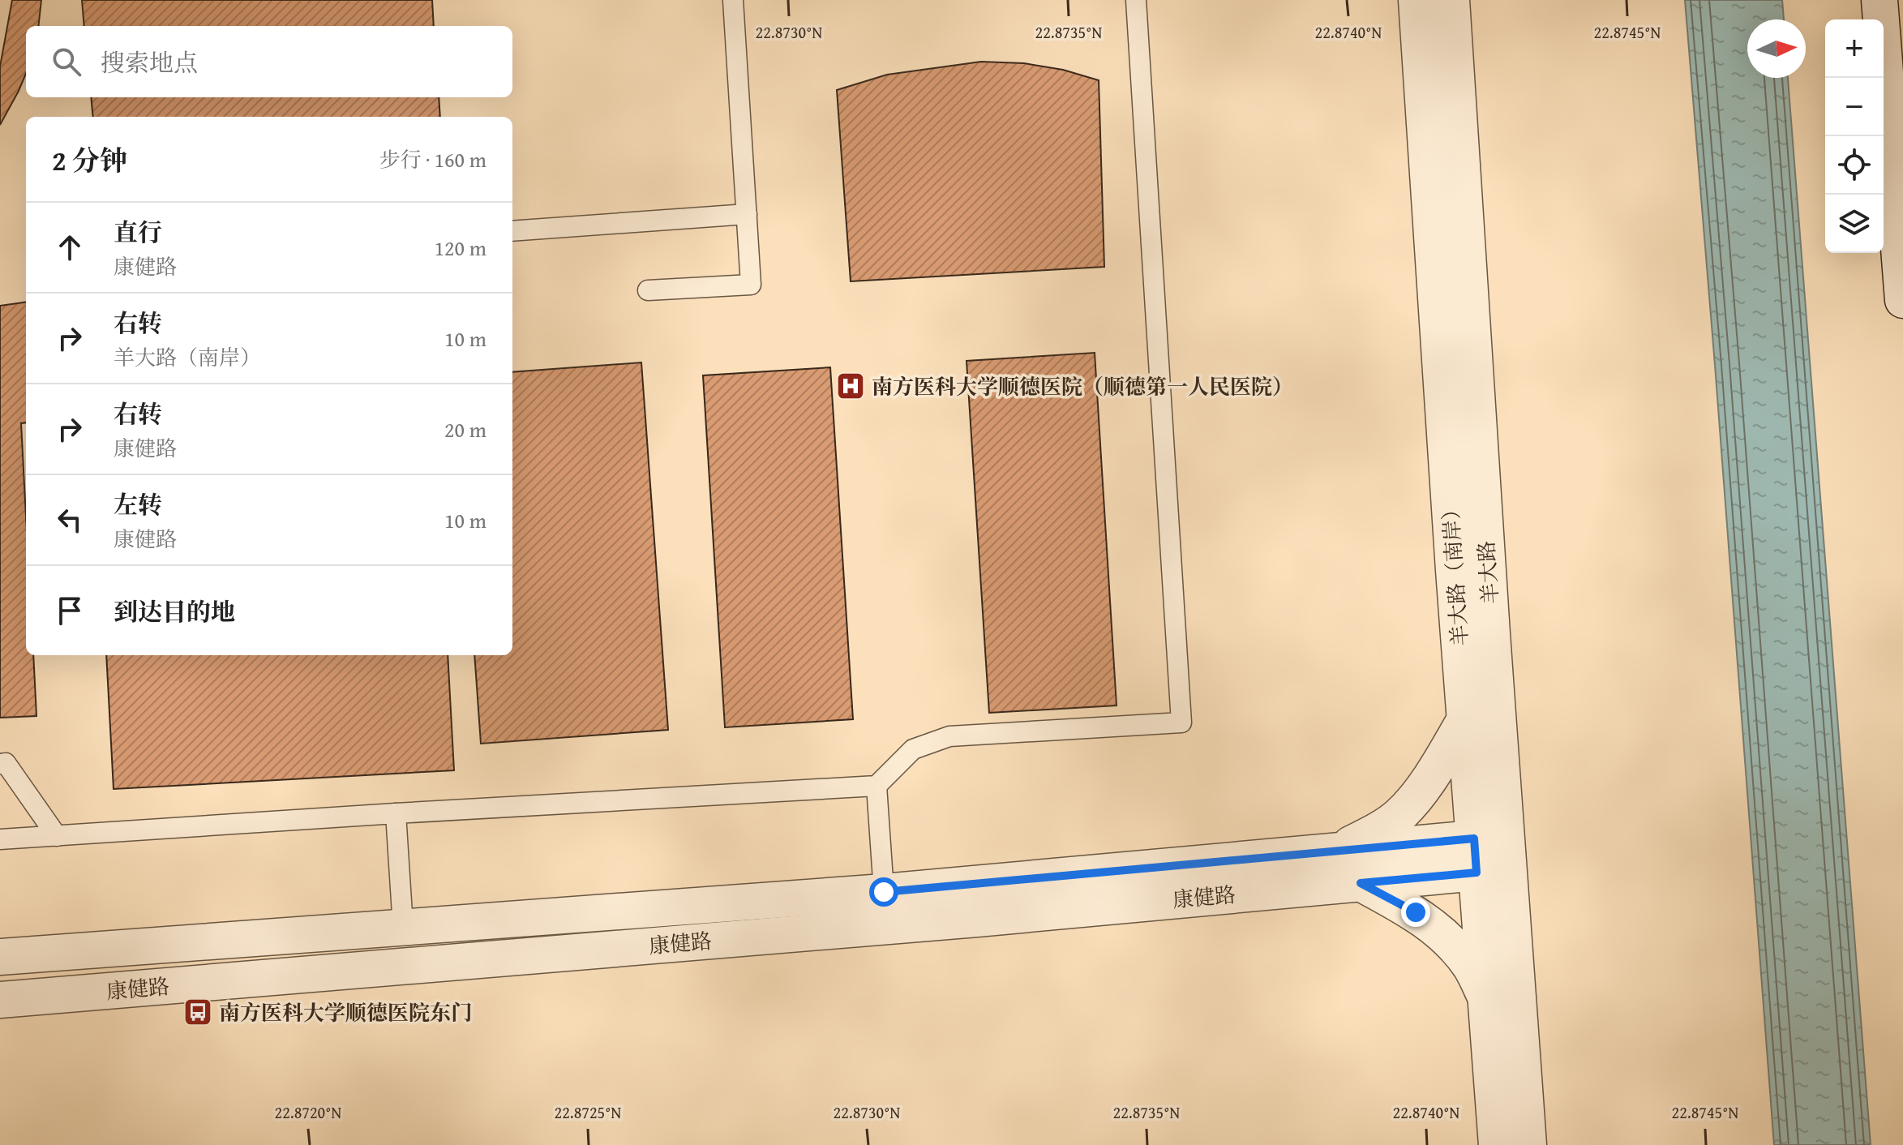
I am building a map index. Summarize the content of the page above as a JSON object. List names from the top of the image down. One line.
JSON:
{"streets":{"street":["羊大路（南岸）","羊大路","康健路"]},"crossings":[["羊大路（南岸）","康健路"],["羊大路","康健路"]],"places":{"hospital":["南方医科大学顺德医院（顺德第一人民医院）"],"bus stop":["南方医科大学顺德医院东门"]},"north":"right","page":{"map_buttons":["+","−"],"search":"搜索地点","heading":["2 分钟","步行 · 160 m"],"list":[["直行","康健路","120 m"],["右转","羊大路（南岸）","10 m"],["右转","康健路","20 m"],["左转","康健路","10 m"],"到达目的地"]},"coordinates":["22.8730°N","22.8735°N","22.8740°N","22.8745°N","22.8720°N","22.8725°N"]}
